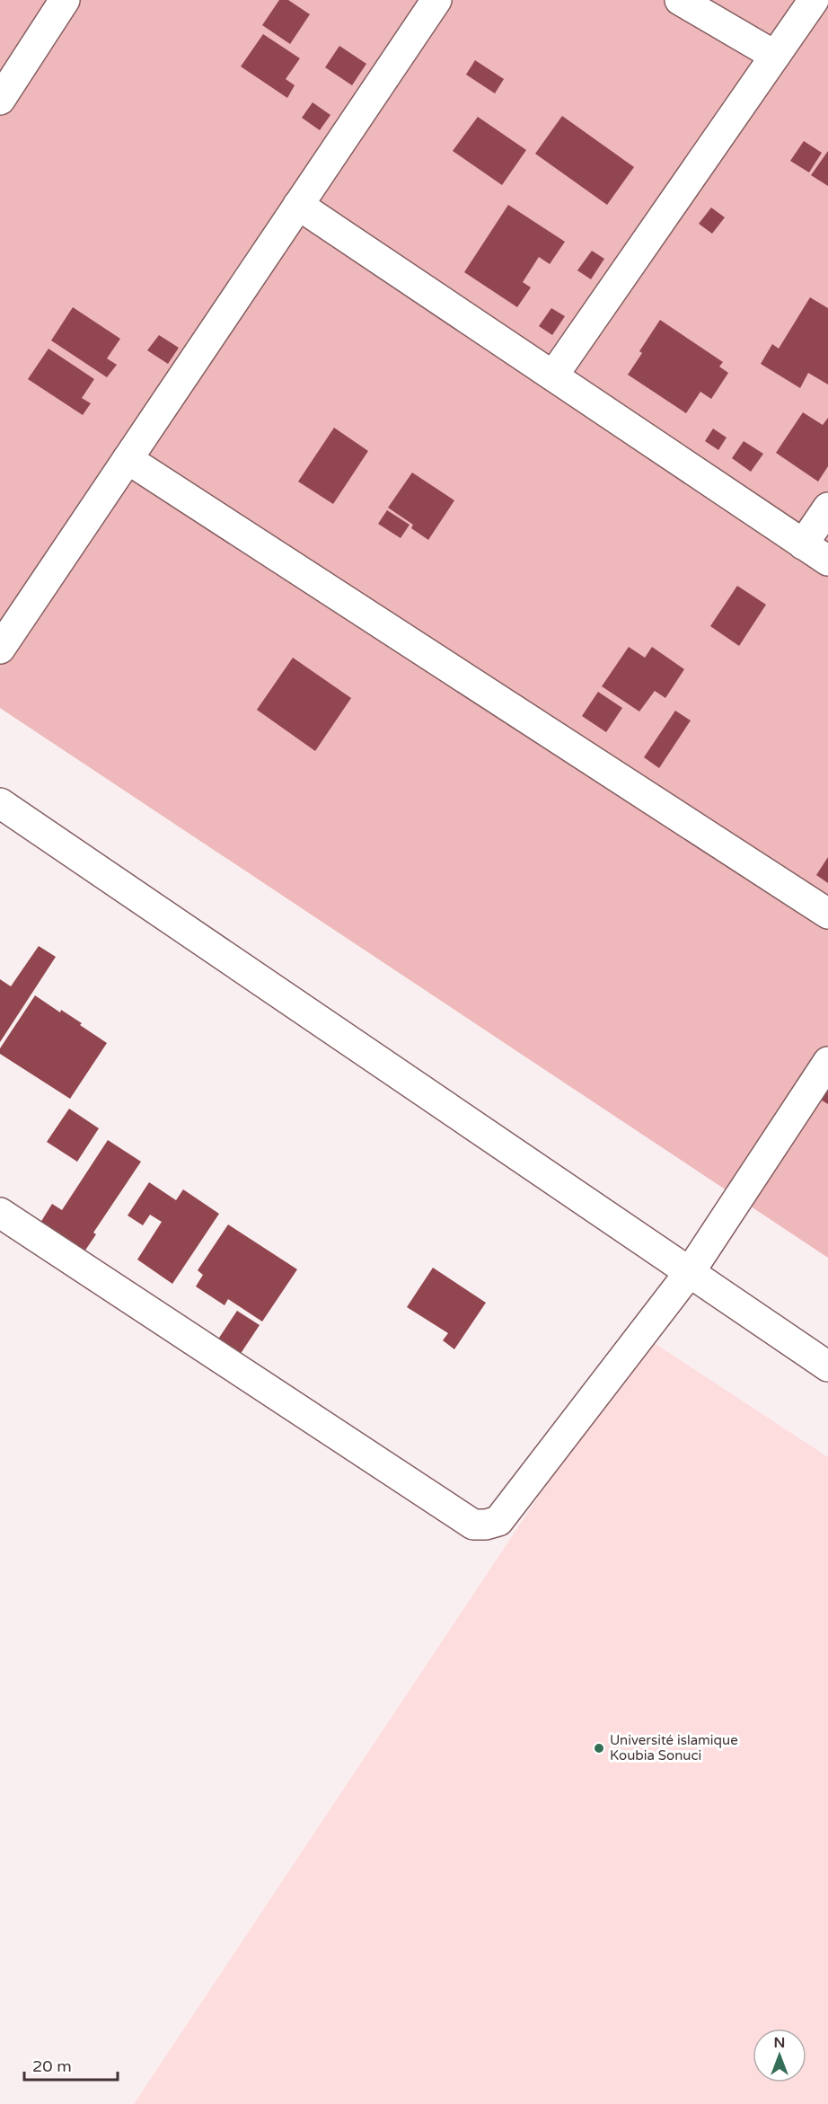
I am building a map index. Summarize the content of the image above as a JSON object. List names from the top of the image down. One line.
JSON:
{"places":["Université islamique Koubia Sonuci"],"scale_bar":"20 m","north":"top"}
